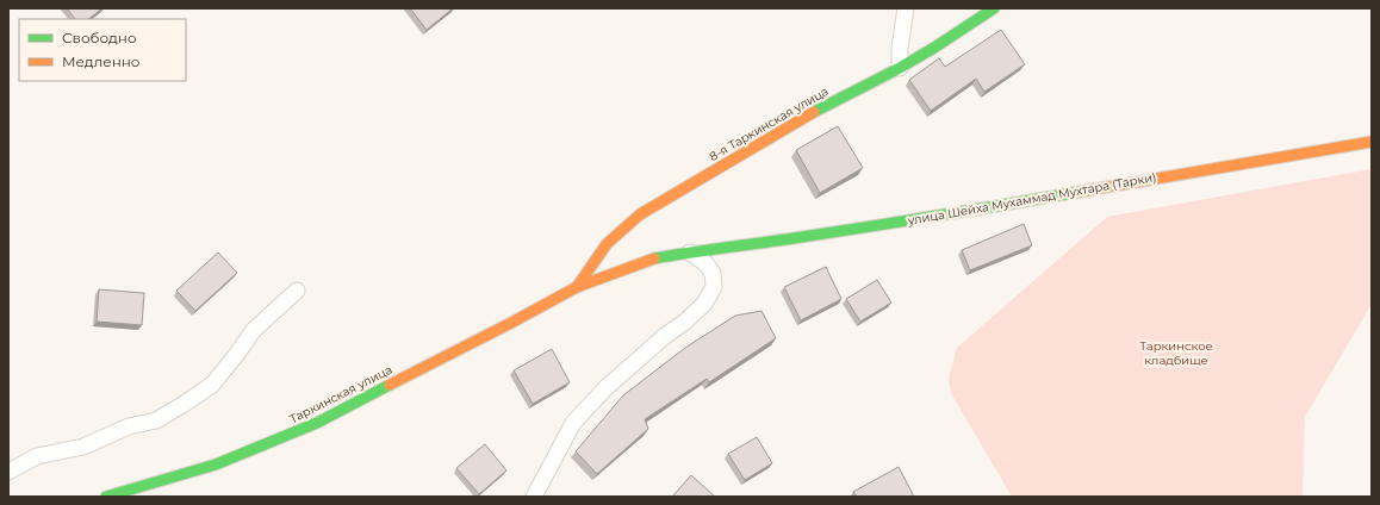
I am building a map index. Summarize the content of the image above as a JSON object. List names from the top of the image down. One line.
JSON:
{"streets":{"street":["8-я Таркинская улица","улица Шейха Мухаммад Мухтара (Тарки)","Таркинская улица"]},"crossings":[["8-я Таркинская улица","улица Шейха Мухаммад Мухтара (Тарки)"],["8-я Таркинская улица","Таркинская улица"],["улица Шейха Мухаммад Мухтара (Тарки)","Таркинская улица"]],"parks":["Таркинское кладбище"],"legend":["Свободно","Медленно"]}
